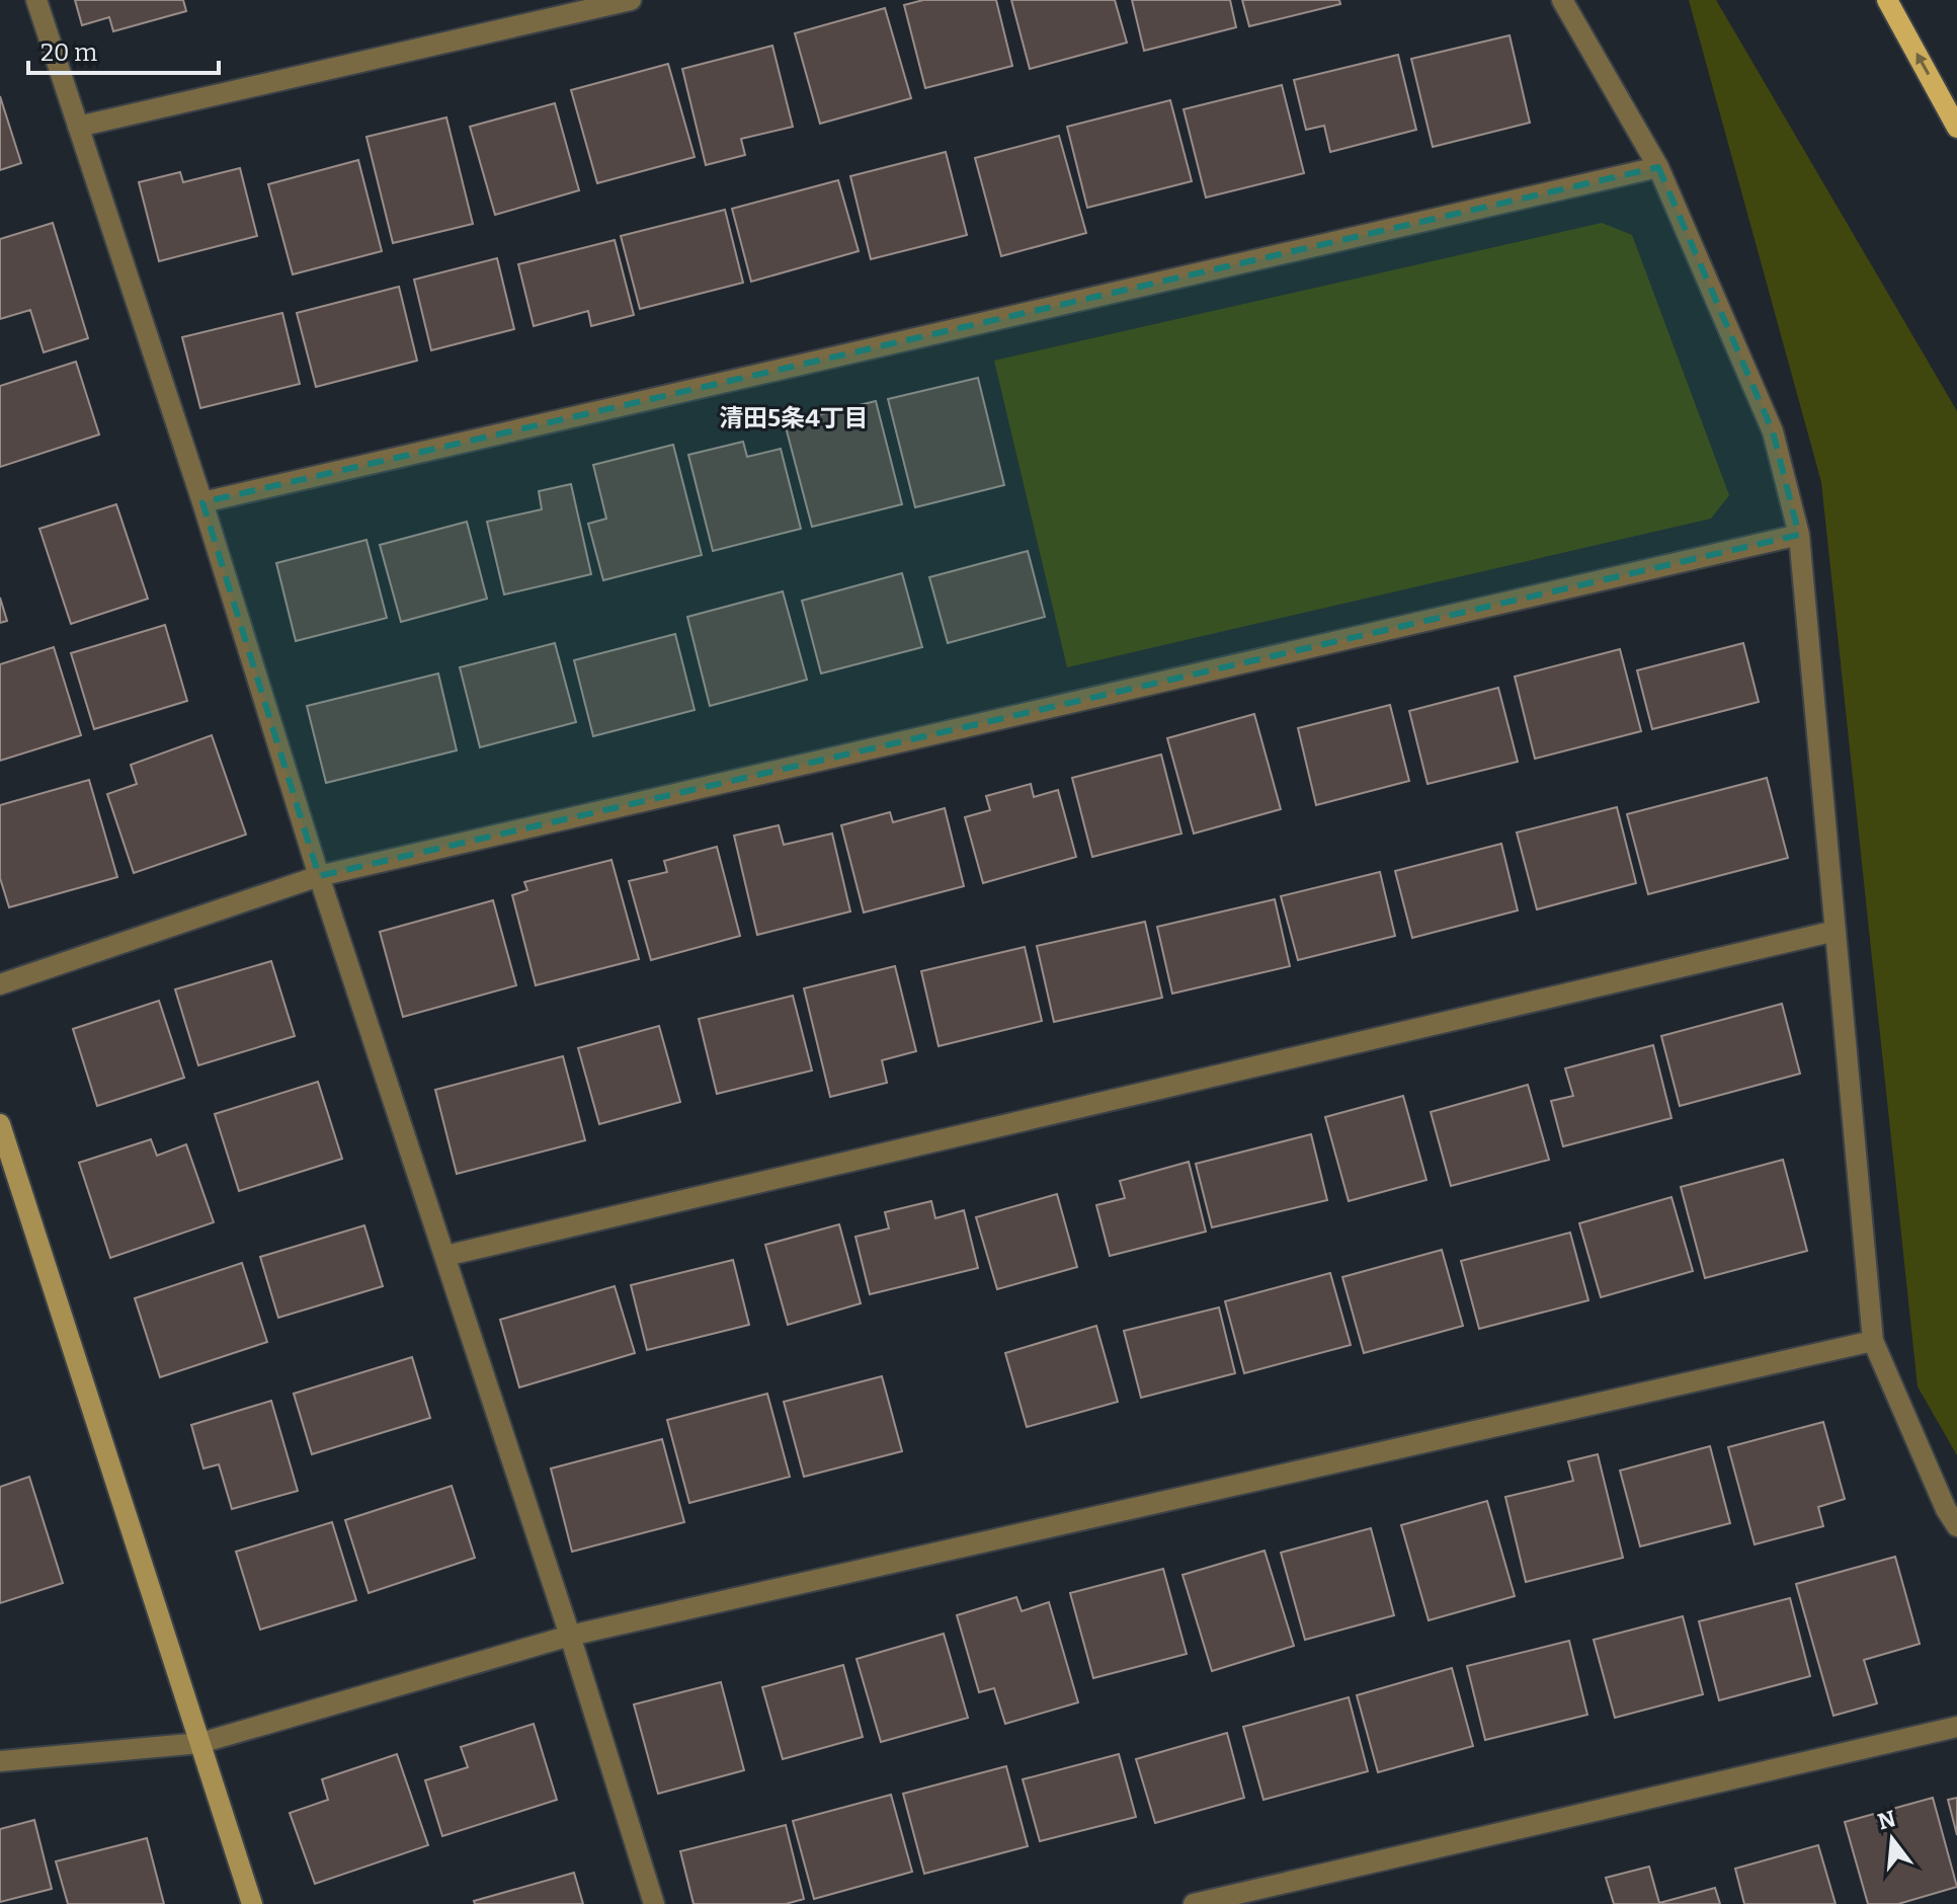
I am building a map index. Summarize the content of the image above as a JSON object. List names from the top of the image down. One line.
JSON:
{"districts":["清田5条4丁目"],"scale_bar":"20 m","north":"top"}
